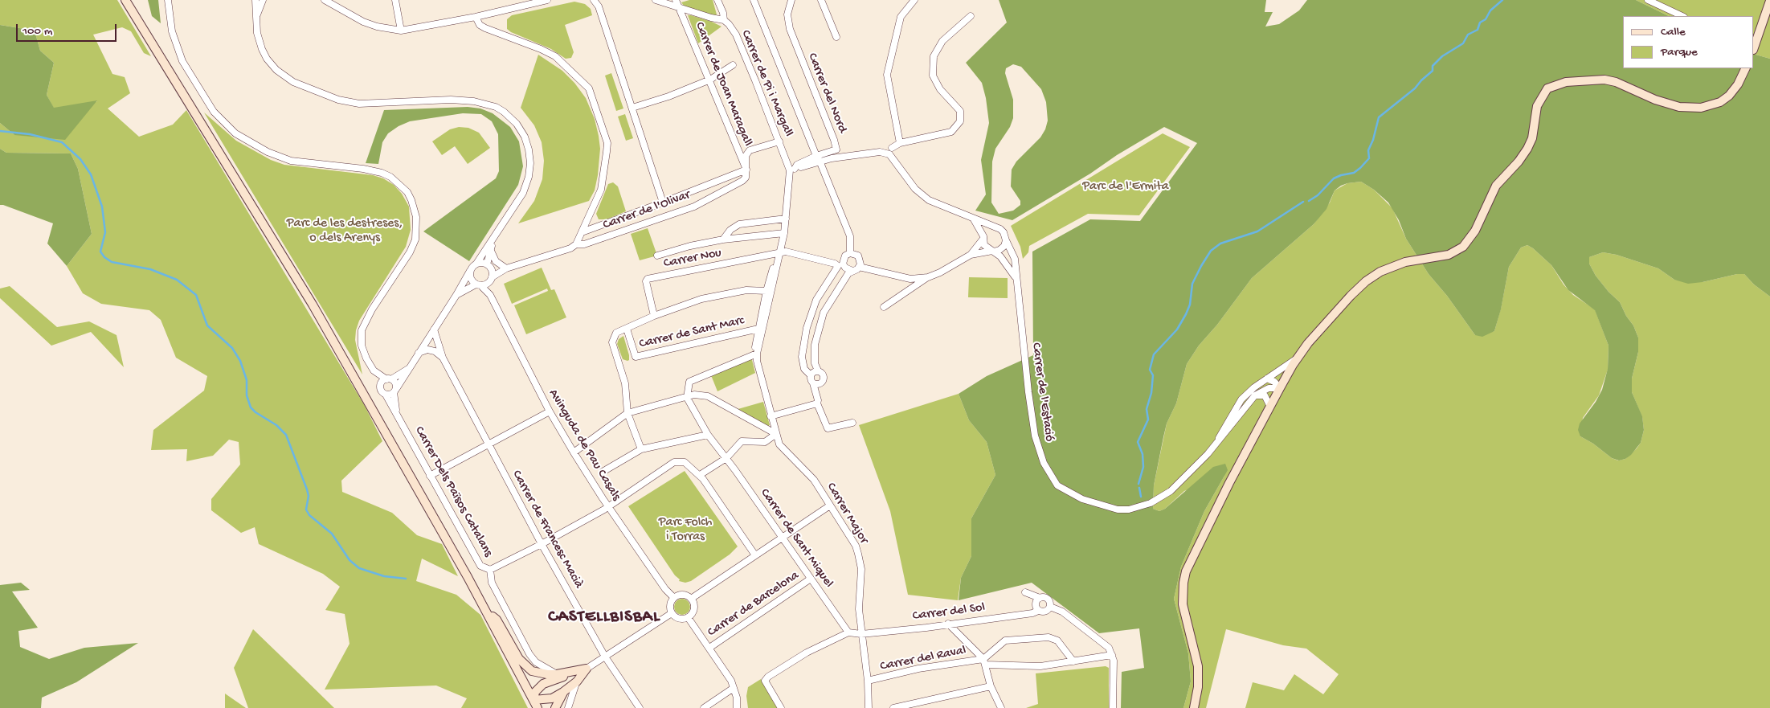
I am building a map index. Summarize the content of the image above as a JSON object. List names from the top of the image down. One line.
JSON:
{"streets":{"street":["Carrer de Pi i Margall","Carrer de Joan Maragall","Carrer del Nord","Carrer de l'Olivar","Carrer Nou","Carrer de Sant Marc","Carrer de l'Estació","Avinguda de Pau Casals","Carrer Dels Països Catalans","Carrer Major","Carrer de Francesc Macià","Carrer de Sant Miquel","Carrer de Barcelona","Carrer del Sol","Carrer del Raval"]},"crossings":[["Carrer de Pi i Margall","Carrer de Joan Maragall"],["Carrer de Pi i Margall","Carrer de l'Olivar"],["Carrer de Joan Maragall","Carrer de l'Olivar"],["Carrer de l'Olivar","Avinguda de Pau Casals"],["Carrer Major","Carrer del Sol"],["Carrer Major","Carrer del Raval"],["Carrer de Sant Miquel","Carrer de Barcelona"],["Carrer de Sant Miquel","Carrer del Sol"]],"districts":["CASTELLBISBAL"],"parks":["Parc de l'Ermita","Parc de les destreses, o dels Arenys","Parc Folch i Torras"],"legend":["Calle","Parque"],"scale_bar":"100 m"}
